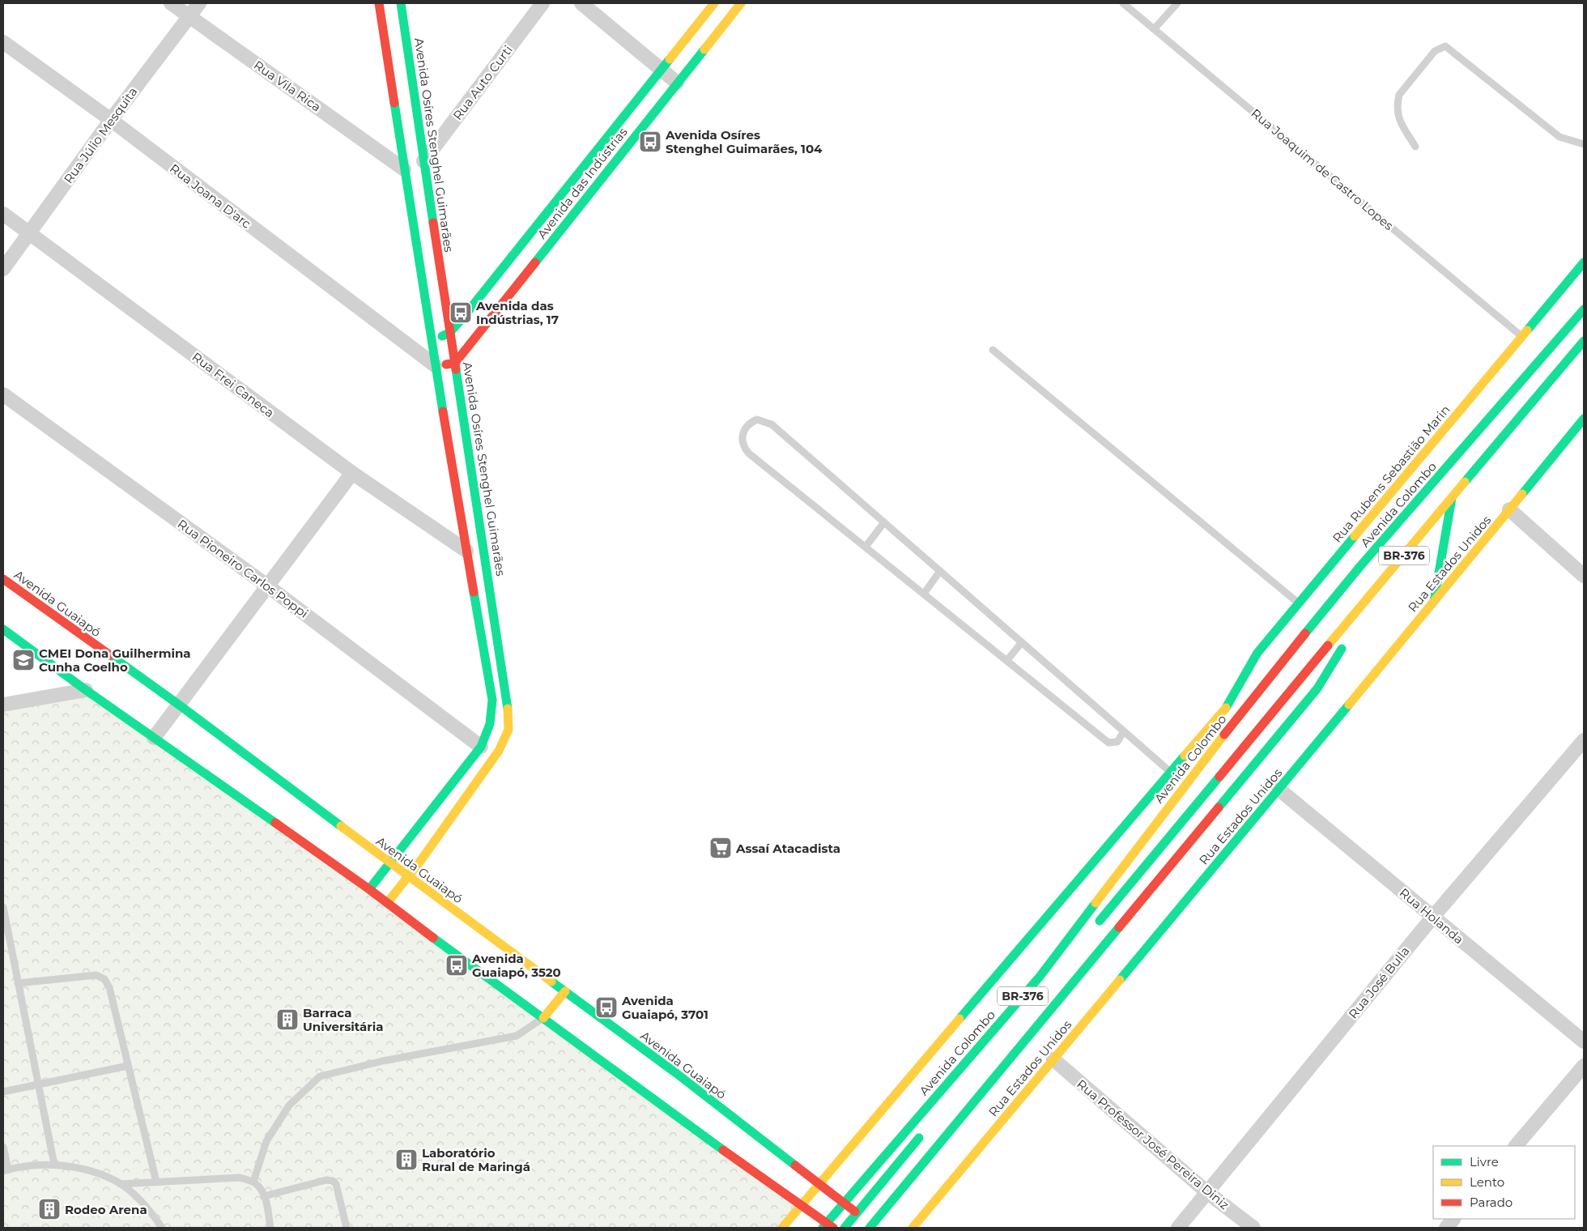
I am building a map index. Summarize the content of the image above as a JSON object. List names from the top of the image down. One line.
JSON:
{"streets":{"main road":["Avenida Osíres Stenghel Guimarães","Avenida das Indústrias","Rua Rubens Sebastião Marin","Avenida Colombo","BR-376","Rua Estados Unidos","Avenida Guaiapó"],"street":["Rua Auto Curti","Rua Vila Rica","Rua Júlio Mesquita","Rua Joana D'arc","Rua Frei Caneca","Rua Pioneiro Carlos Poppi","Rua Holanda","Rua José Bulla","Rua Professor José Pereira Diniz"],"lane":["Rua Joaquim de Castro Lopes"]},"crossings":[["Rua Auto Curti","Avenida Osíres Stenghel Guimarães"],["Rua Vila Rica","Rua Júlio Mesquita"],["Rua Júlio Mesquita","Rua Joana D'arc"],["Rua Júlio Mesquita","Rua Frei Caneca"],["Avenida Osíres Stenghel Guimarães","Avenida das Indústrias"],["Avenida Osíres Stenghel Guimarães","Avenida Guaiapó"],["Rua Joaquim de Castro Lopes","Rua Rubens Sebastião Marin"],["Rua Estados Unidos","Rua Holanda"],["Rua Estados Unidos","Rua Professor José Pereira Diniz"],["Rua Holanda","Rua José Bulla"],["Rua José Bulla","Rua Professor José Pereira Diniz"]],"places":{"bus stop":["Avenida Osíres Stenghel Guimarães, 104","Avenida das Indústrias, 17","Avenida Guaiapó, 3520","Avenida Guaiapó, 3701"],"school or university":["CMEI Dona Guilhermina Cunha Coelho"],"supermarket":["Assaí Atacadista"],"building":["Barraca Universitária","Laboratório Rural de Maringá","Rodeo Arena"]},"legend":["Livre","Lento","Parado"]}
